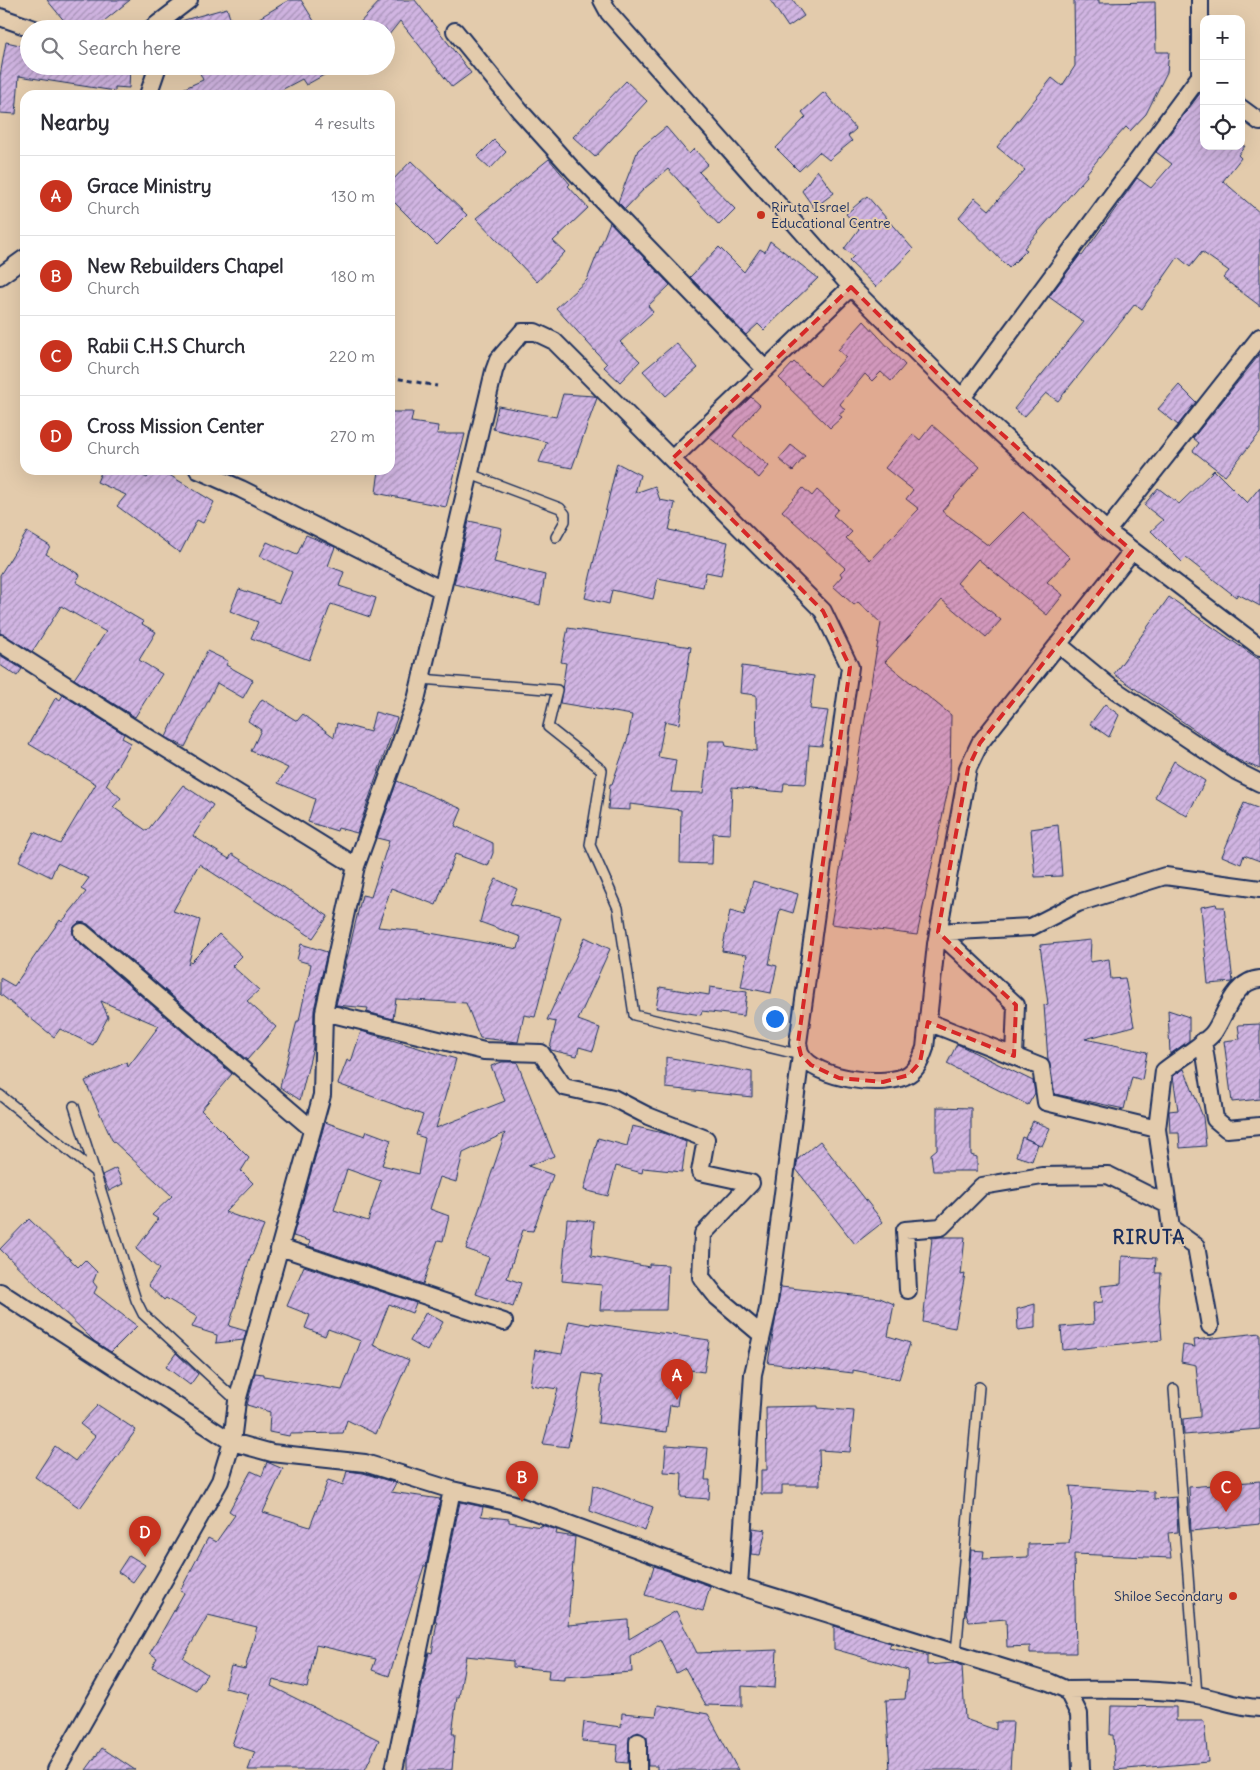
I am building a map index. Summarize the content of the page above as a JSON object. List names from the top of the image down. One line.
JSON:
{"districts":["RIRUTA"],"places":["Riruta Israel Educational Centre","Shiloe Secondary"],"page":{"map_buttons":["+","−"],"search":"Search here","heading":["Nearby","4 results"],"list":[{"mark":"A","name":"Grace Ministry","note":"Church","value":"130 m"},{"mark":"B","name":"New Rebuilders Chapel","note":"Church","value":"180 m"},{"mark":"C","name":"Rabii C.H.S Church","note":"Church","value":"220 m"},{"mark":"D","name":"Cross Mission Center","note":"Church","value":"270 m"}],"pins":["A","B","C","D"]}}
